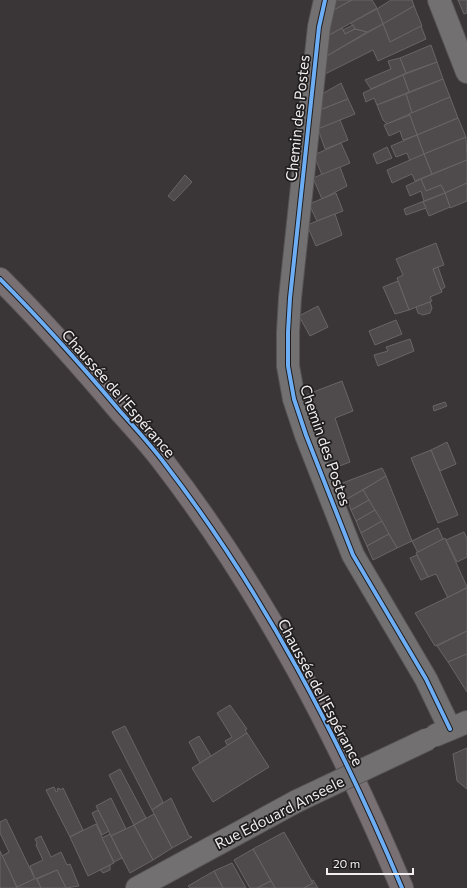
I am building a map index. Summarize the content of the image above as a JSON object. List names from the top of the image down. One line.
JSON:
{"streets":{"main road":["Chaussée de l'Espérance"],"street":["Chemin des Postes","Rue Edouard Anseele"]},"crossings":[["Chemin des Postes","Rue Edouard Anseele"]],"scale_bar":"20 m"}
